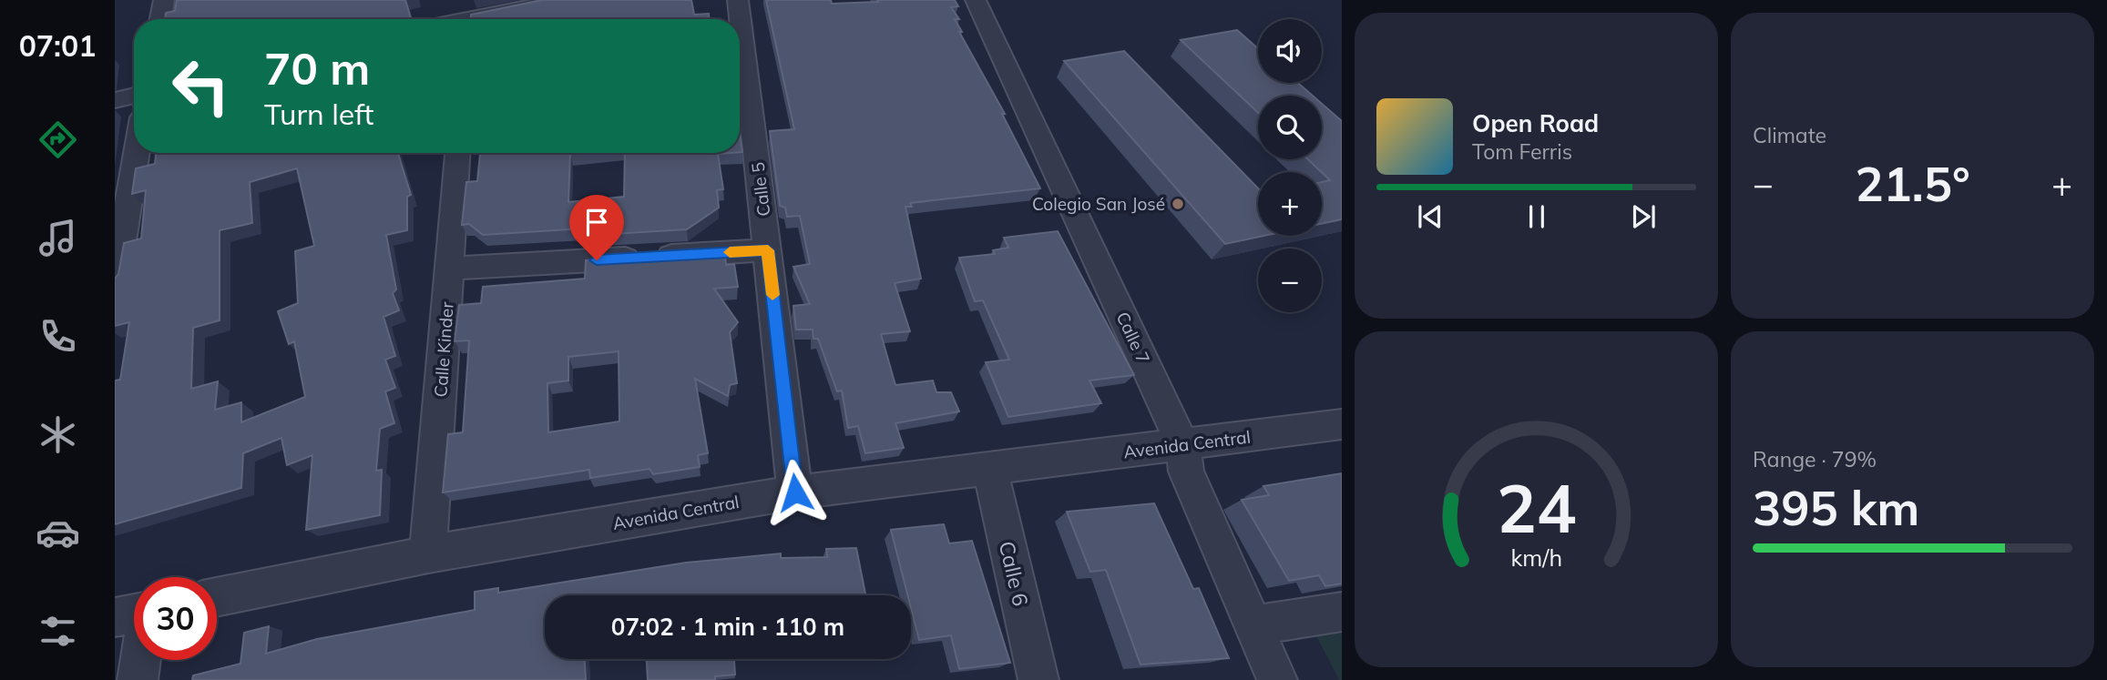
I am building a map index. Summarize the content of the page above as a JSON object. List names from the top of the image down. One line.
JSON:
{"streets":{"street":["Calle 5","Calle 7","Calle Kinder","Avenida Central","Calle 6"]},"crossings":[["Calle 5","Avenida Central"],["Calle 7","Avenida Central"],["Calle Kinder","Avenida Central"],["Avenida Central","Calle 6"]],"places":["Colegio San José"],"page":{"tabs":"07:01","tile":["Climate",["Range · 79%","395 km"]],"map_buttons":["+","−"],"turn":["70 m","Turn left"],"song":["Open Road","Tom Ferris"],"heat":["−","21.5°","+"],"limit":"30","trip":"07:02 · 1 min · 110 m","gauge":["24","km/h"]}}
